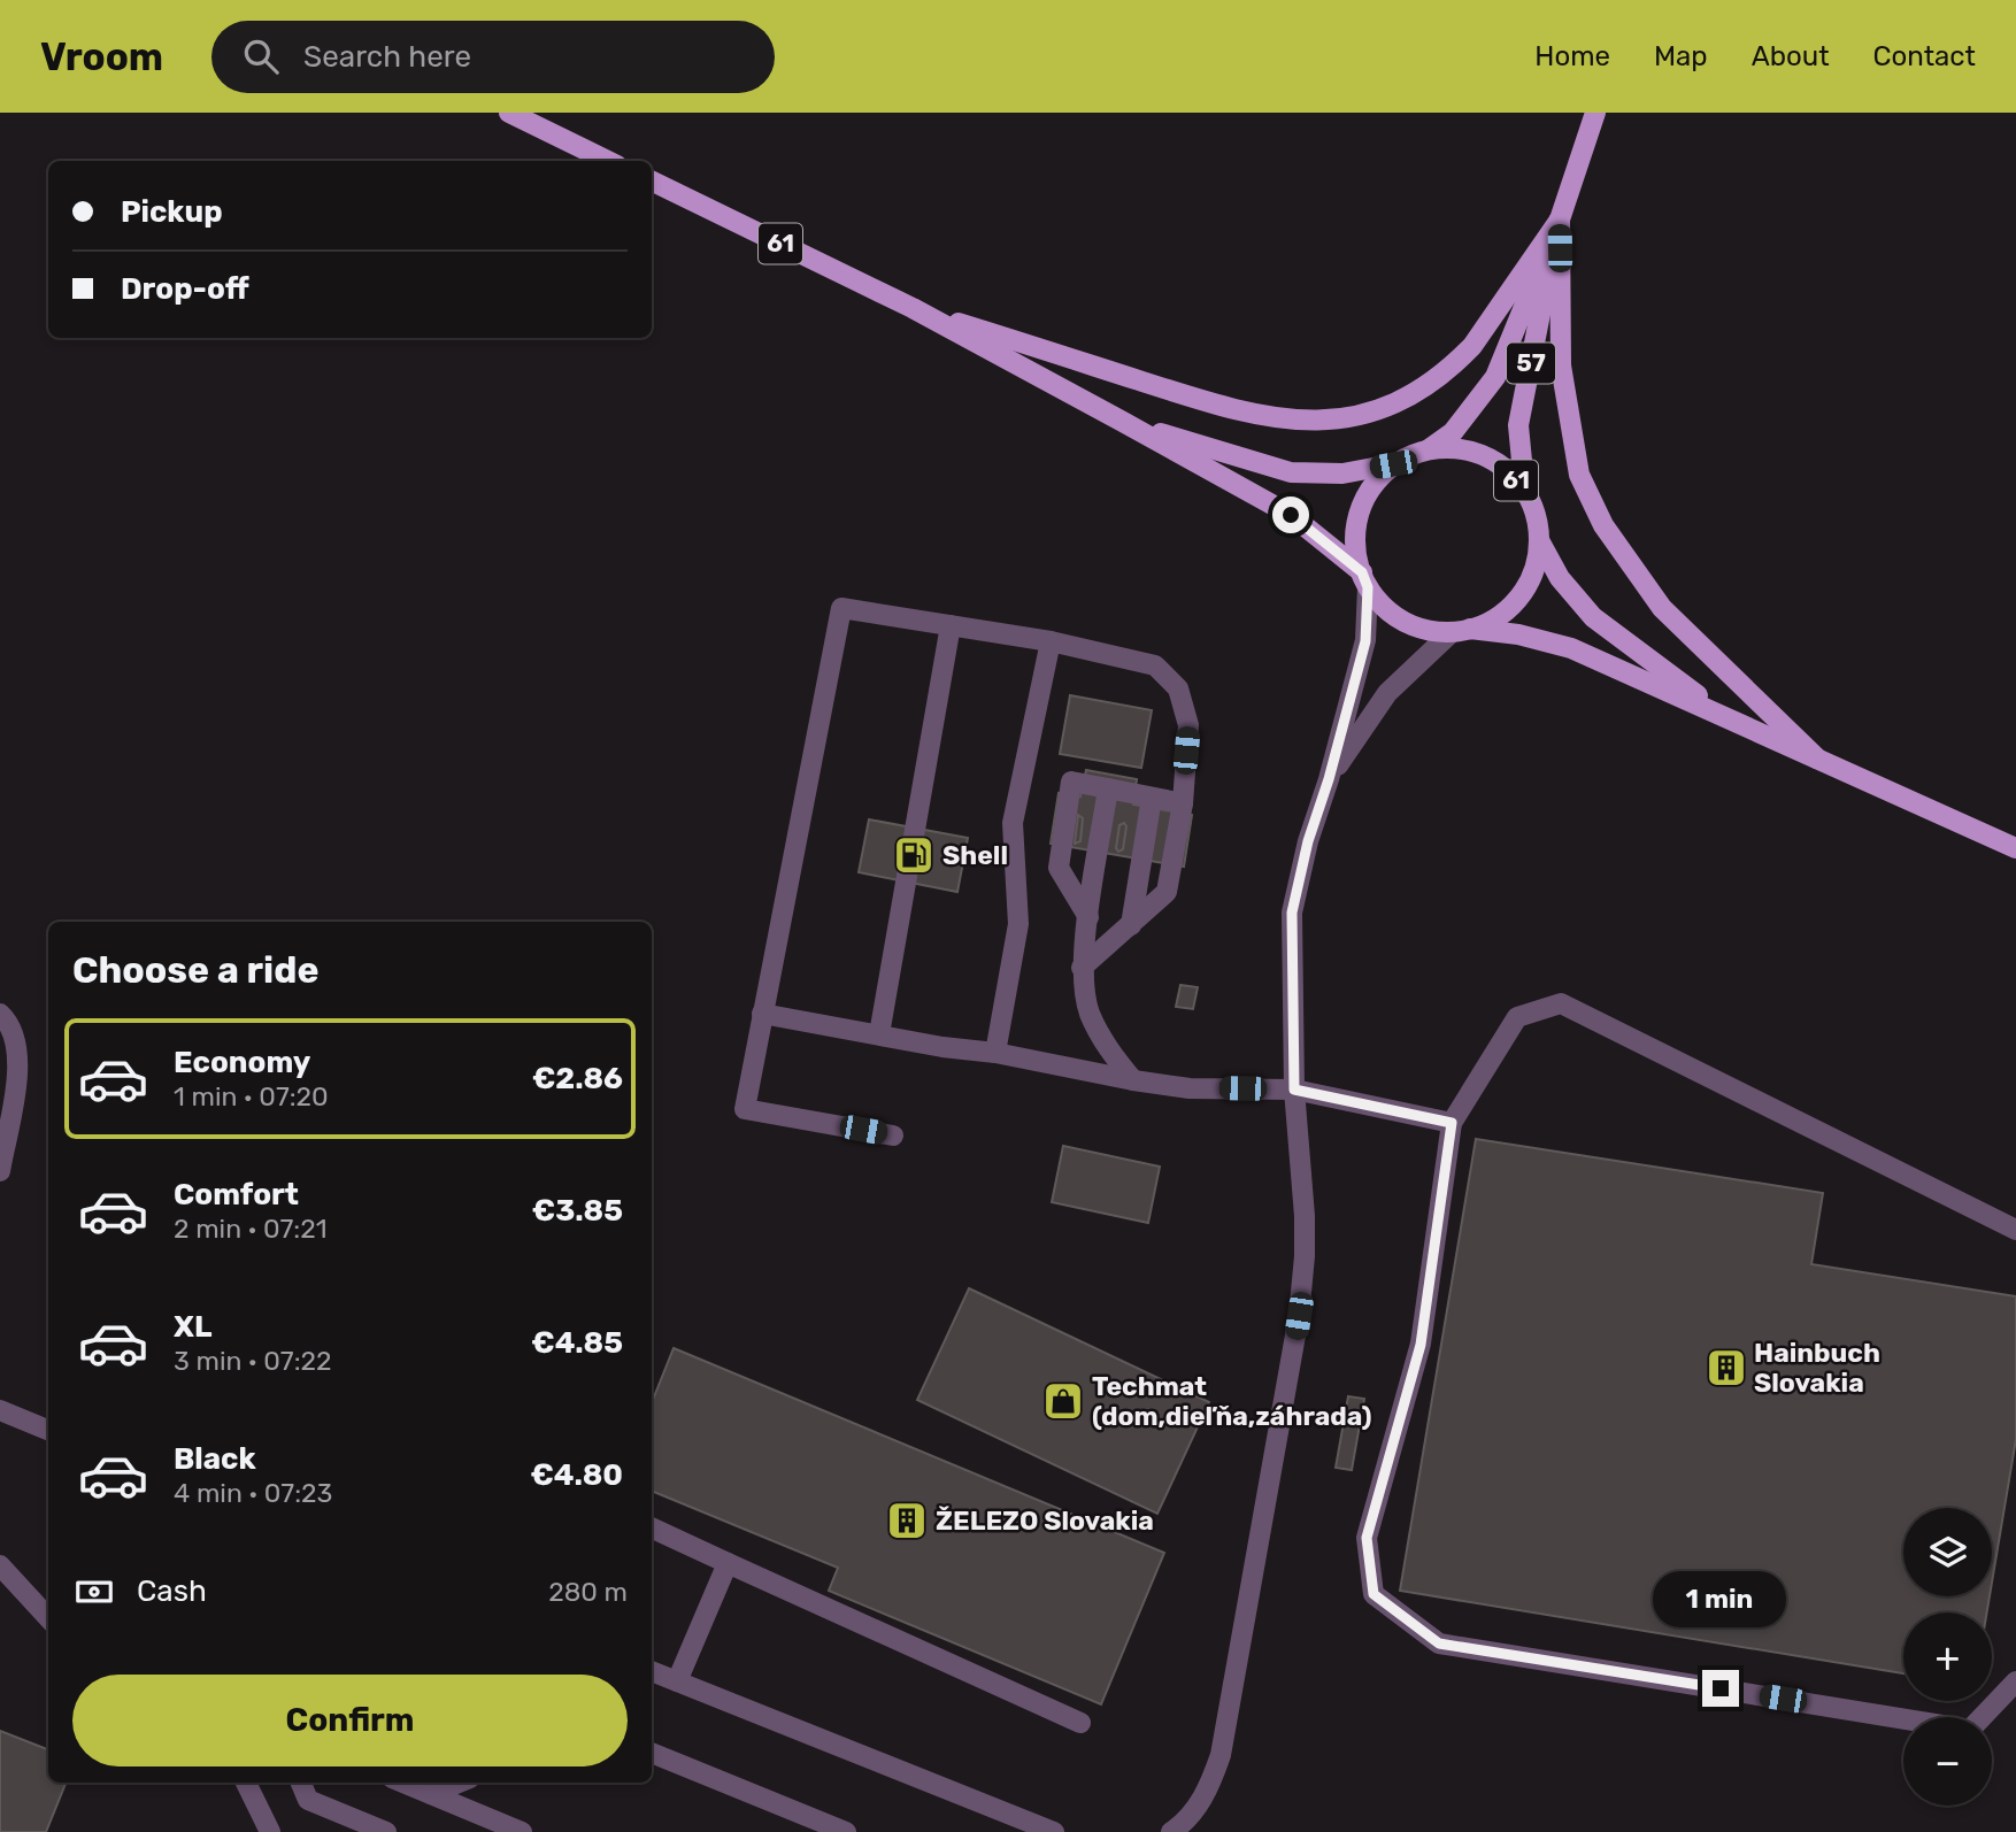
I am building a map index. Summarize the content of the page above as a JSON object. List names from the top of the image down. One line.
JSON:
{"streets":{"main road":["61","57"]},"crossings":[["61","57"]],"places":{"fuel station":["Shell"],"building":["Hainbuch Slovakia","ŽELEZO Slovakia"],"shop":["Techmat (dom,dieľňa,záhrada)"]},"page":{"header":"Vroom","search":"Search here","nav":["Home","Map","About","Contact"],"banner":["Pickup","Drop-off"],"heading":"Choose a ride","list":[{"name":"Economy","note":"1 min · 07:20","value":"€2.86"},{"name":"Comfort","note":"2 min · 07:21","value":"€3.85"},{"name":"XL","note":"3 min · 07:22","value":"€4.85"},{"name":"Black","note":"4 min · 07:23","value":"€4.80"}],"map_buttons":["+","−"],"pay":["Cash","280 m"],"bubble":"1 min","buttons":"Confirm"}}
